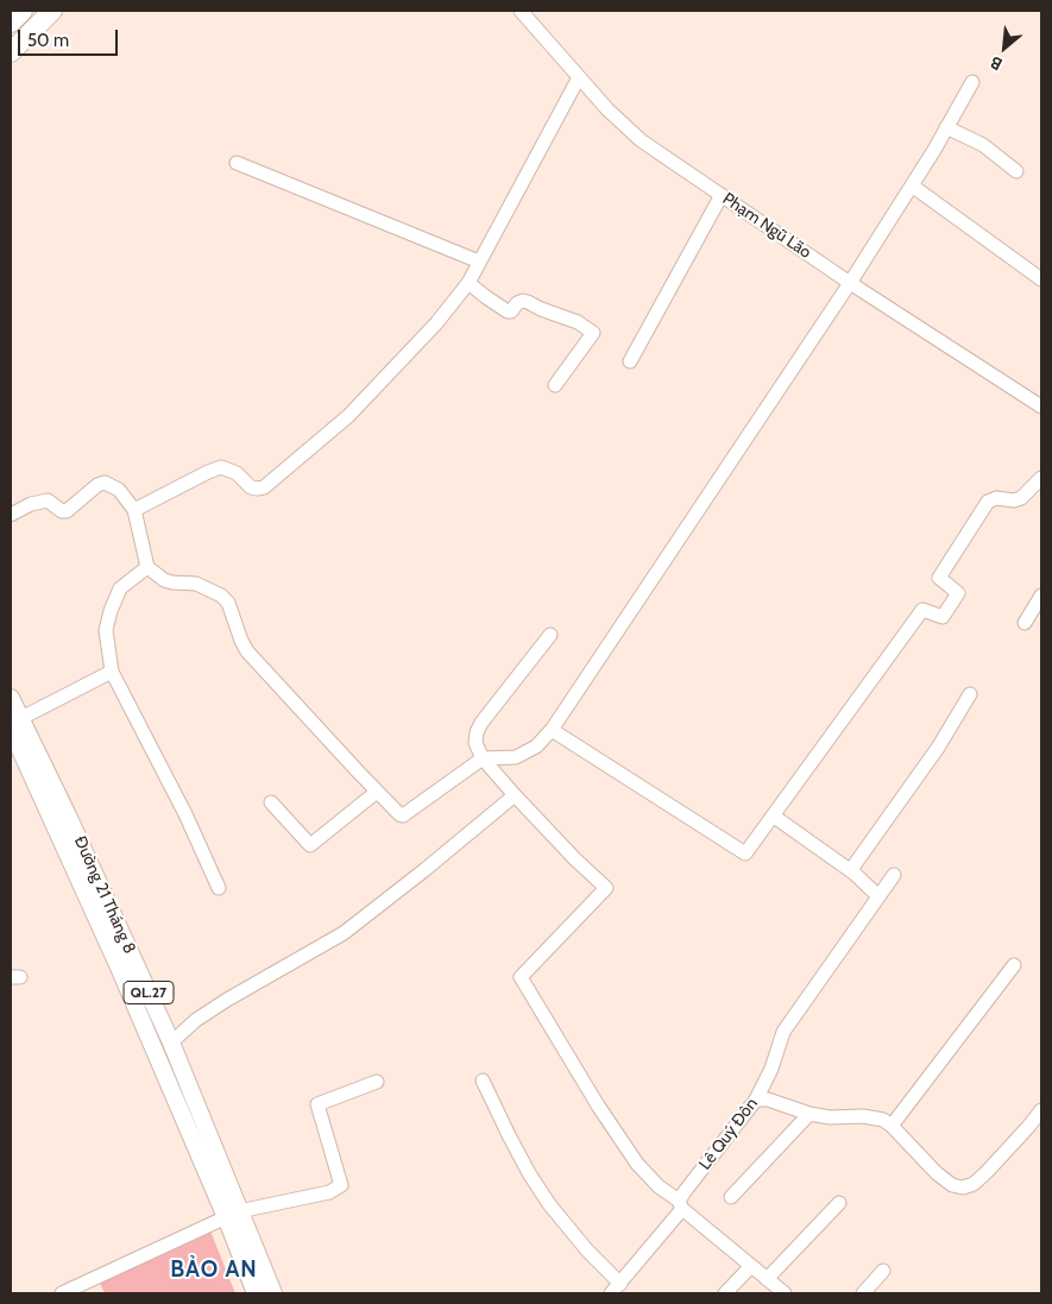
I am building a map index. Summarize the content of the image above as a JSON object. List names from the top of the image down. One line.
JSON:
{"streets":{"main road":["Đường 21 Tháng 8","QL.27"],"street":["Phạm Ngũ Lão","Lê Quý Đôn"]},"districts":["BẢO AN"],"scale_bar":"50 m","north":"bottom left"}
